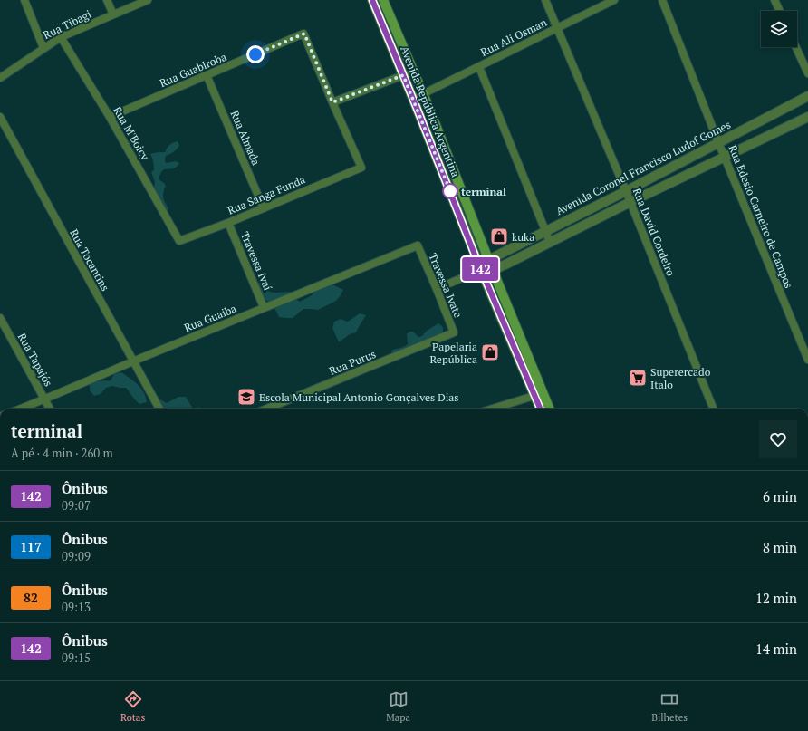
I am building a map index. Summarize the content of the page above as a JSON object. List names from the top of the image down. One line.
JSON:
{"streets":{"main road":["Avenida República Argentina"],"street":["Rua Tibagi","Rua Ali Osman","Rua Guabiroba","Rua M'Boicy","Rua Almada","Avenida Coronel Francisco Ludof Gomes","Rua Sanga Funda","Rua Edesio Carneiro de Campos","Rua David Cordeiro","Rua Tocantins","Travessa Ivaí","Travessa Ivate","Rua Guaiba","Rua Tapajós","Rua Purus"]},"crossings":[["Rua Tibagi","Rua M'Boicy"],["Rua Ali Osman","Avenida República Argentina"],["Rua Ali Osman","Rua David Cordeiro"],["Rua Guabiroba","Rua M'Boicy"],["Rua Guabiroba","Rua Almada"],["Rua Guabiroba","Rua Sanga Funda"],["Avenida República Argentina","Avenida Coronel Francisco Ludof Gomes"],["Rua M'Boicy","Rua Sanga Funda"],["Rua Almada","Rua Sanga Funda"],["Avenida Coronel Francisco Ludof Gomes","Rua Edesio Carneiro de Campos"],["Avenida Coronel Francisco Ludof Gomes","Rua David Cordeiro"],["Rua Sanga Funda","Travessa Ivaí"],["Rua Tocantins","Rua Guaiba"],["Travessa Ivaí","Rua Guaiba"],["Travessa Ivate","Rua Guaiba"],["Travessa Ivate","Rua Purus"],["Rua Guaiba","Rua Tapajós"]],"places":{"other":["terminal"],"shop":["kuka","Papelaria República"],"supermarket":["Superercado Italo"],"school or university":["Escola Municipal Antonio Gonçalves Dias"]},"lines":["bus line 142"],"page":{"on_map":"142","heading":["terminal","A pé · 4 min · 260 m"],"list":[{"mark":"142","name":"Ônibus","note":"09:07","value":"6 min"},{"mark":"117","name":"Ônibus","note":"09:09","value":"8 min"},{"mark":"82","name":"Ônibus","note":"09:13","value":"12 min"},{"mark":"142","name":"Ônibus","note":"09:15","value":"14 min"}],"tabs":["Rotas","Mapa","Bilhetes"]}}
